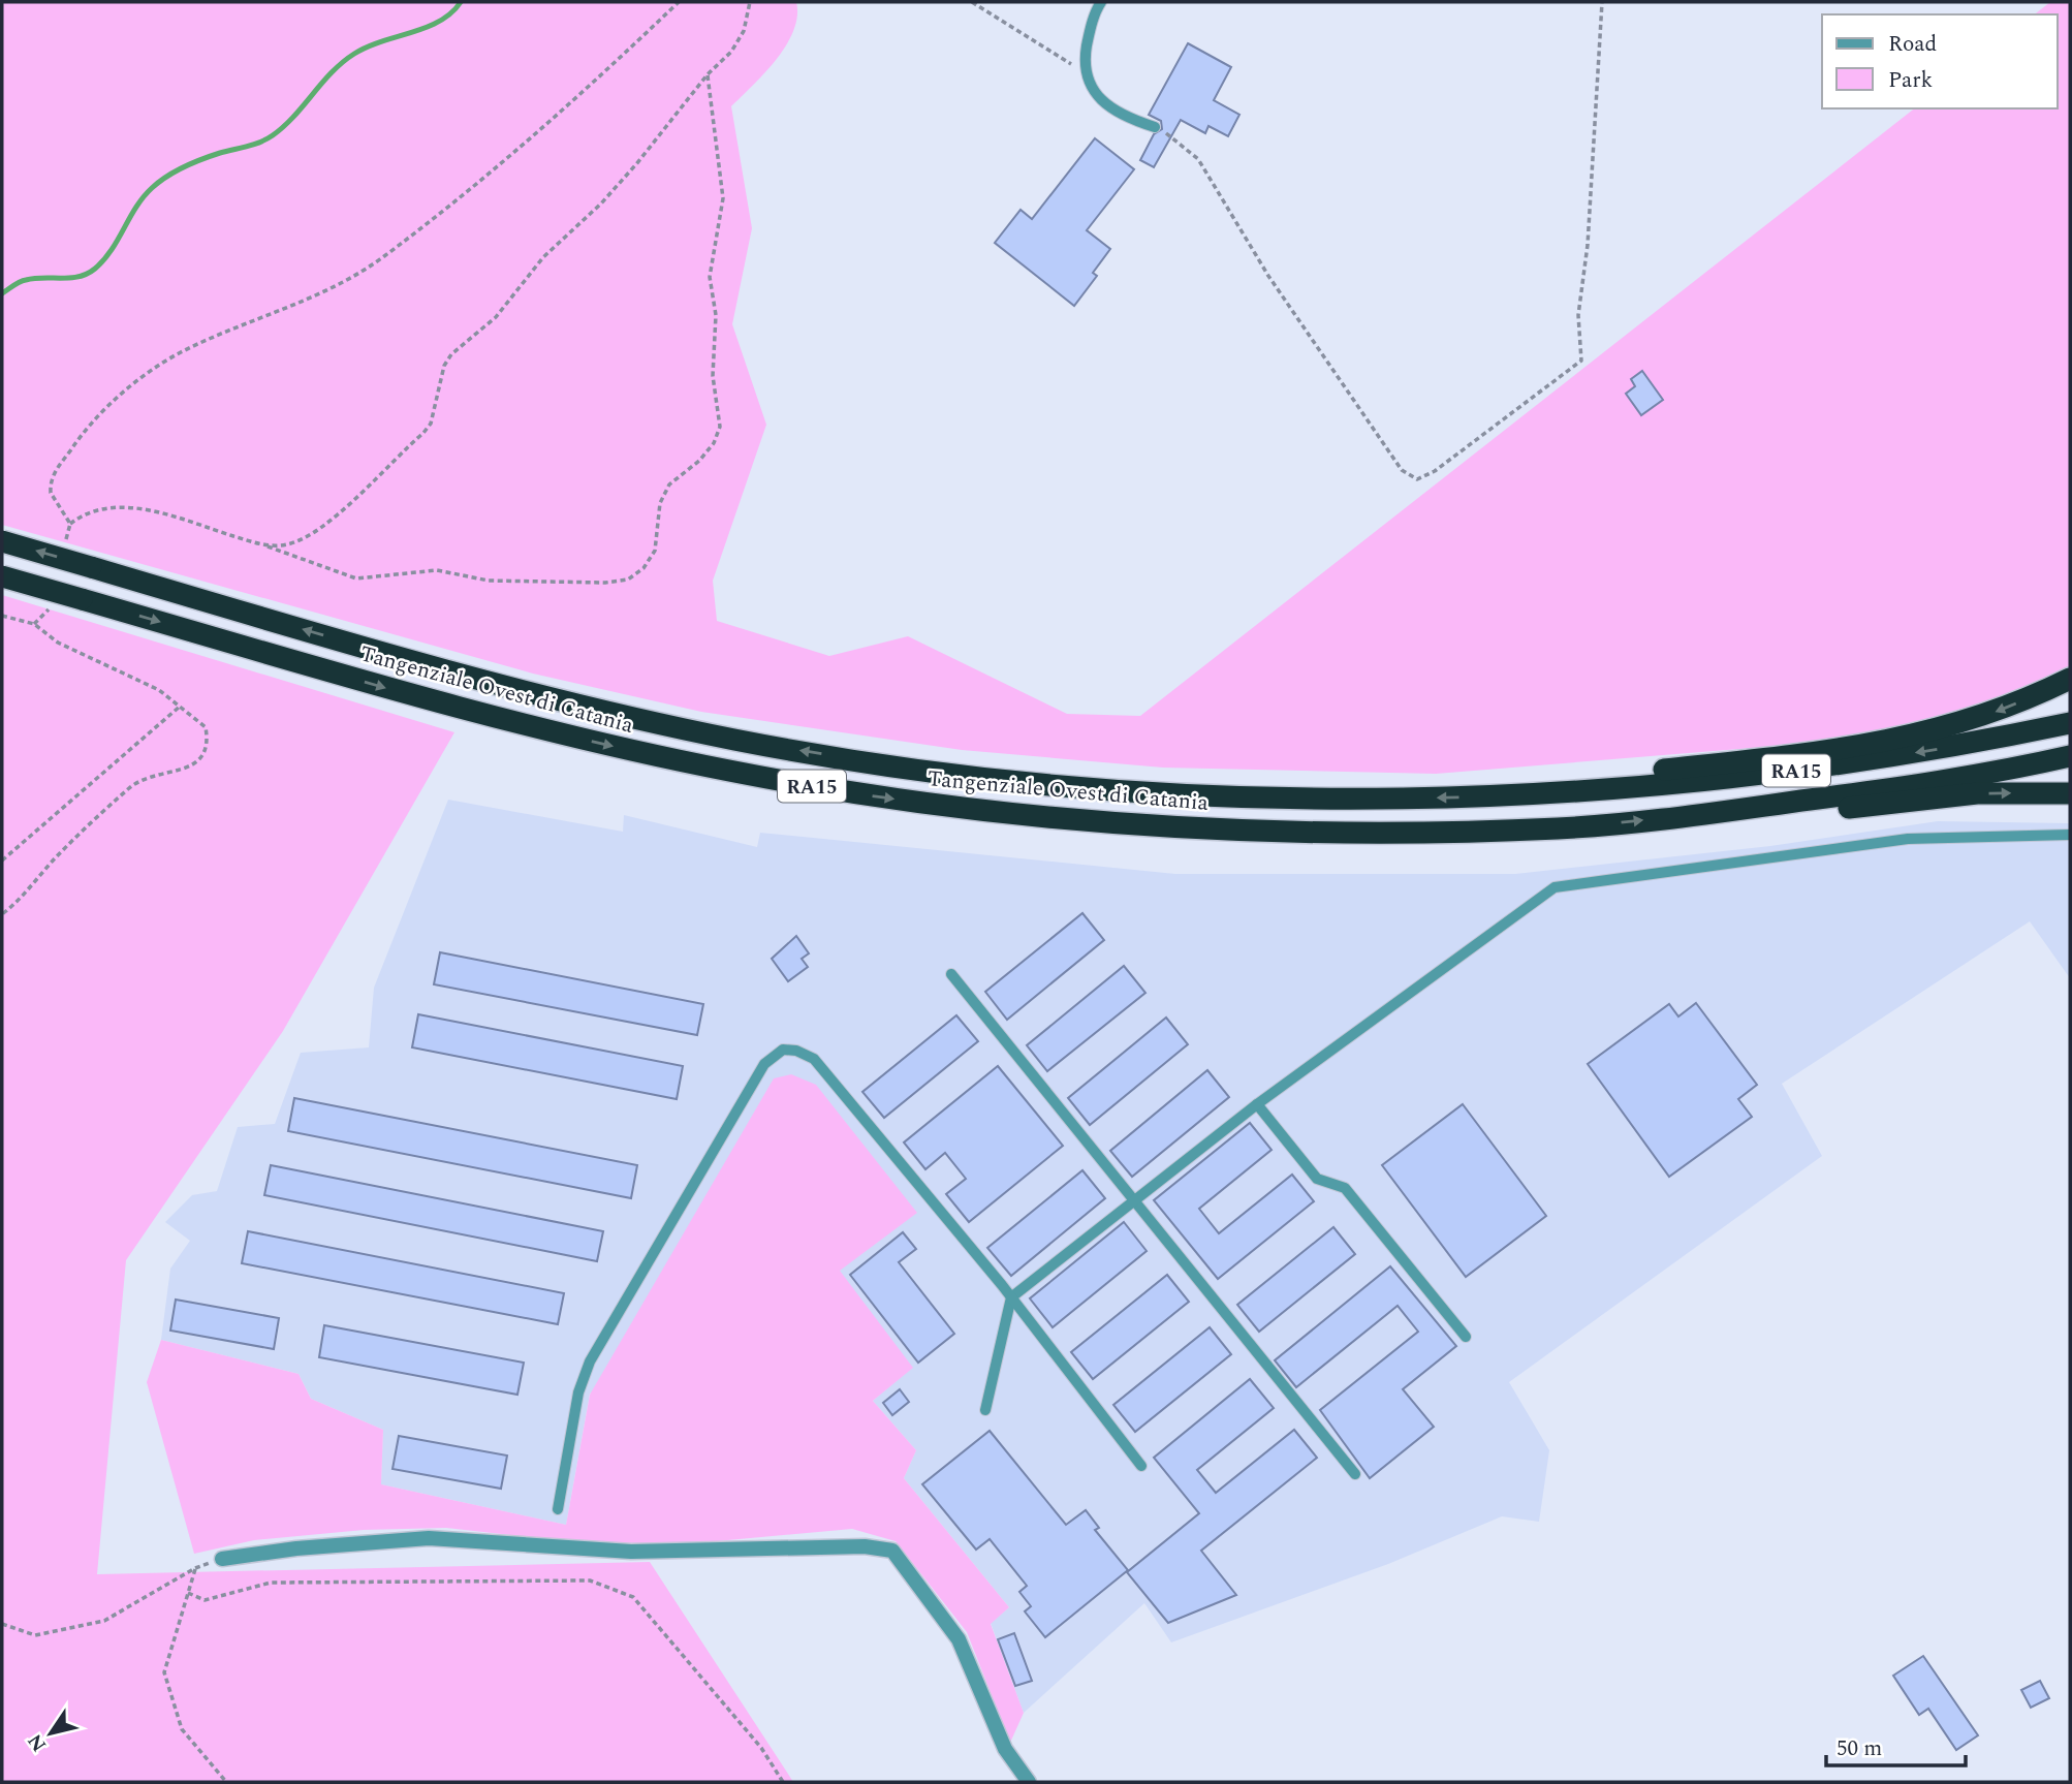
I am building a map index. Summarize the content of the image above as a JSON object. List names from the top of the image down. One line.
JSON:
{"streets":{"highway":["Tangenziale Ovest di Catania","RA15"]},"legend":["Road","Park"],"scale_bar":"50 m","north":"bottom left"}
